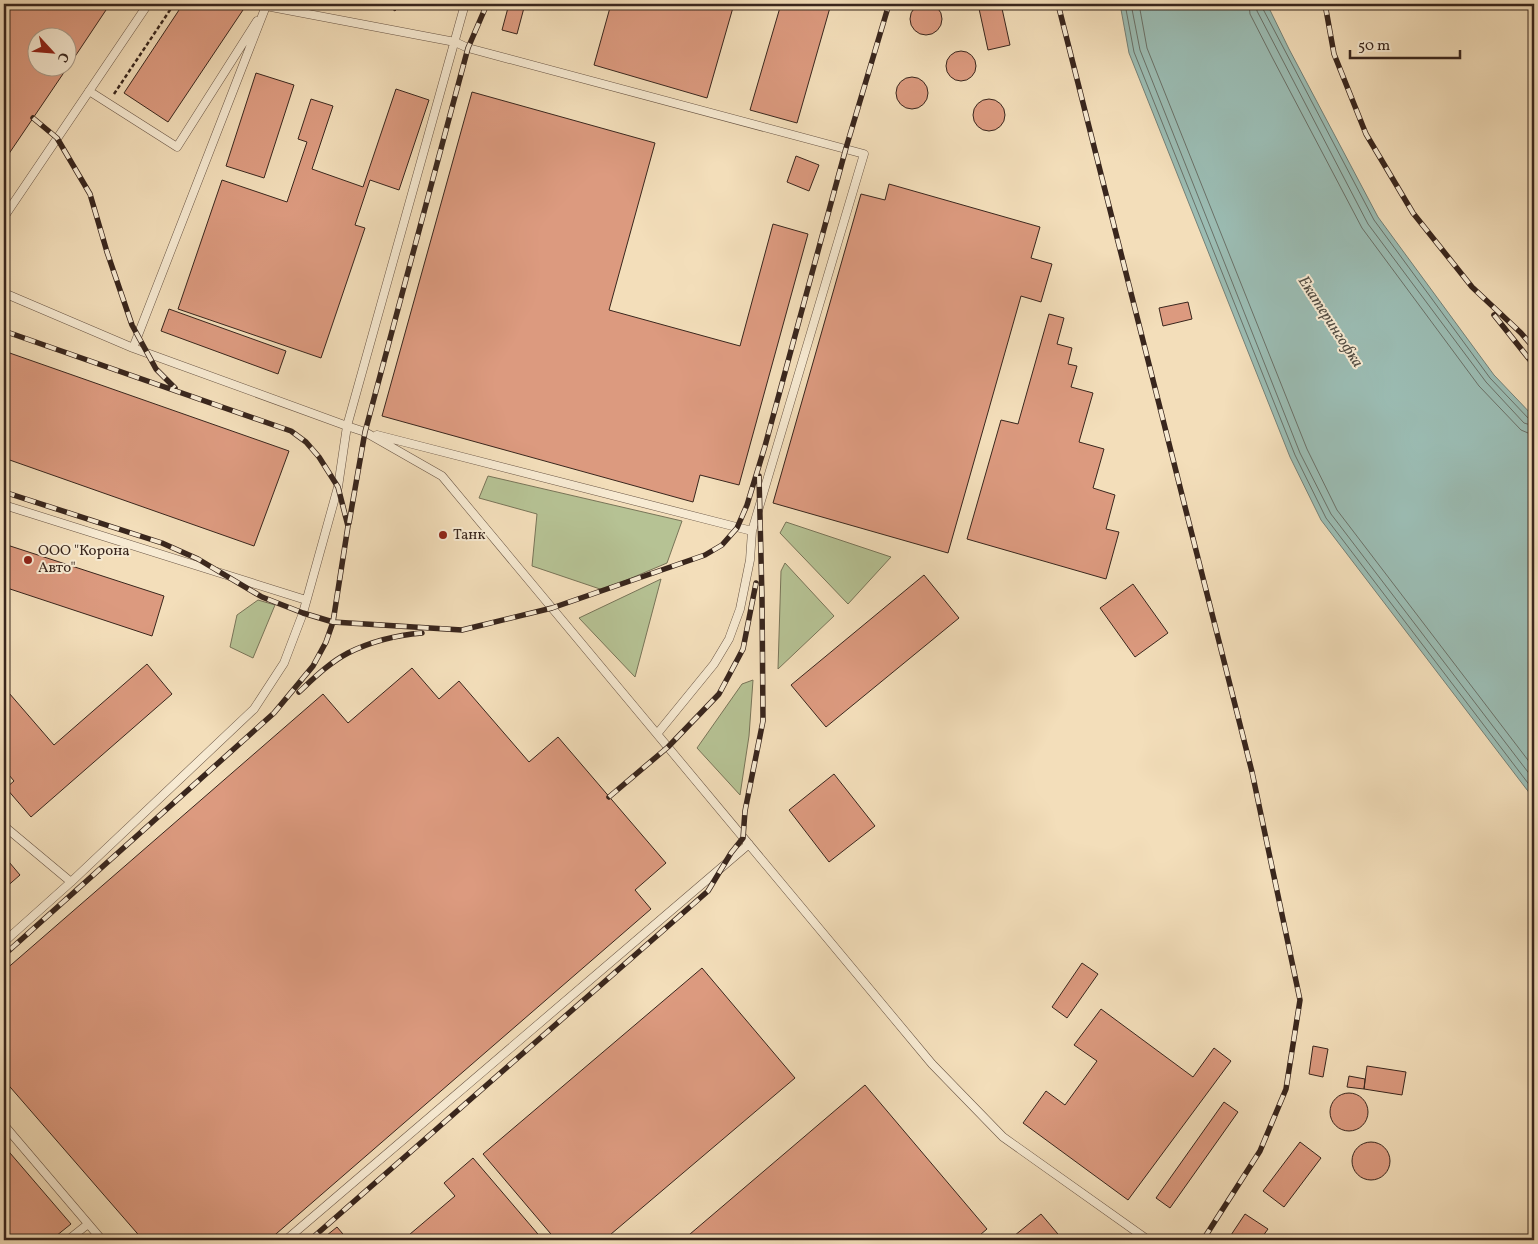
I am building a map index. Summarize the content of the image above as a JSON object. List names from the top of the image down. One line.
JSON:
{"water":["Екатерингофка"],"places":["Танк","ООО \"Корона Авто\""],"scale_bar":"50 m","north":"bottom right"}
